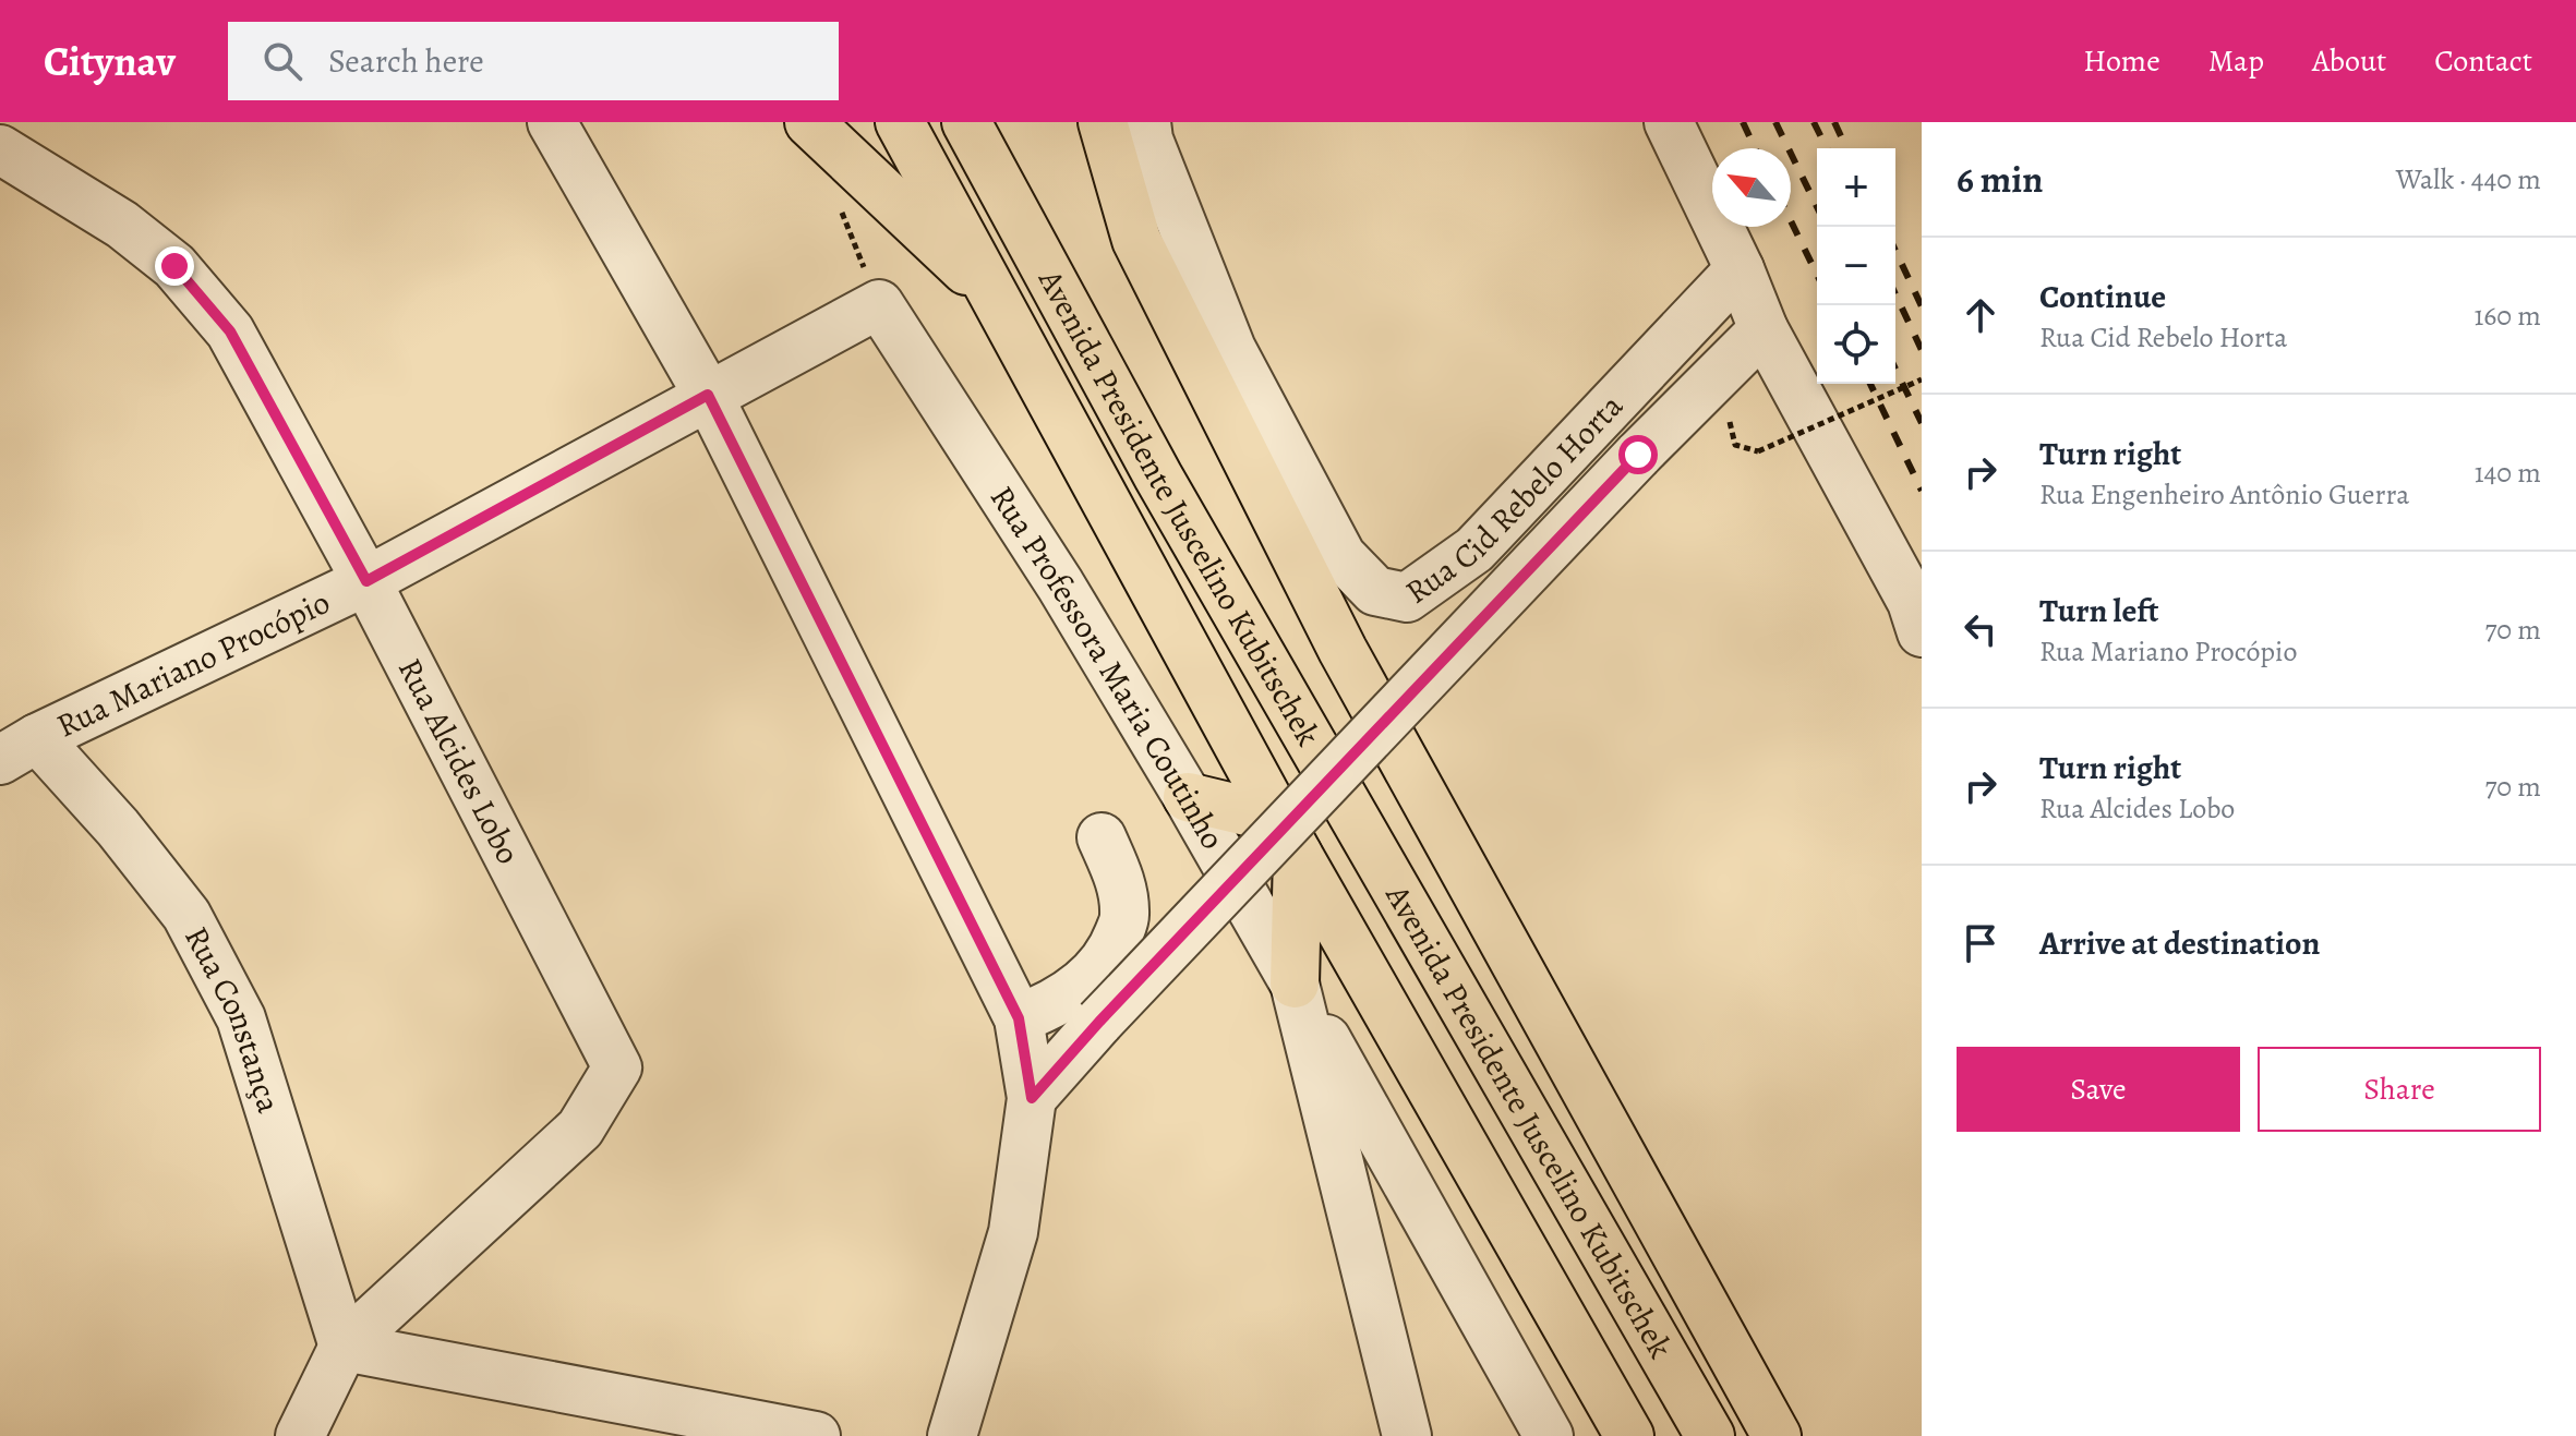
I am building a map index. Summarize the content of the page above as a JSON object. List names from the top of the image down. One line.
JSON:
{"streets":{"main road":["Avenida Presidente Juscelino Kubitschek"],"street":["Rua Cid Rebelo Horta","Rua Mariano Procópio","Rua Professora Maria Coutinho","Rua Alcides Lobo","Rua Constança"]},"crossings":[["Rua Mariano Procópio","Rua Professora Maria Coutinho"],["Rua Mariano Procópio","Rua Alcides Lobo"],["Rua Mariano Procópio","Rua Constança"],["Rua Alcides Lobo","Rua Constança"]],"north":"top left","page":{"header":"Citynav","search":"Search here","nav":["Home","Map","About","Contact"],"heading":["6 min","Walk · 440 m"],"map_buttons":["+","−"],"list":[["Continue","Rua Cid Rebelo Horta","160 m"],["Turn right","Rua Engenheiro Antônio Guerra","140 m"],["Turn left","Rua Mariano Procópio","70 m"],["Turn right","Rua Alcides Lobo","70 m"],"Arrive at destination"],"buttons":["Save","Share"]}}
